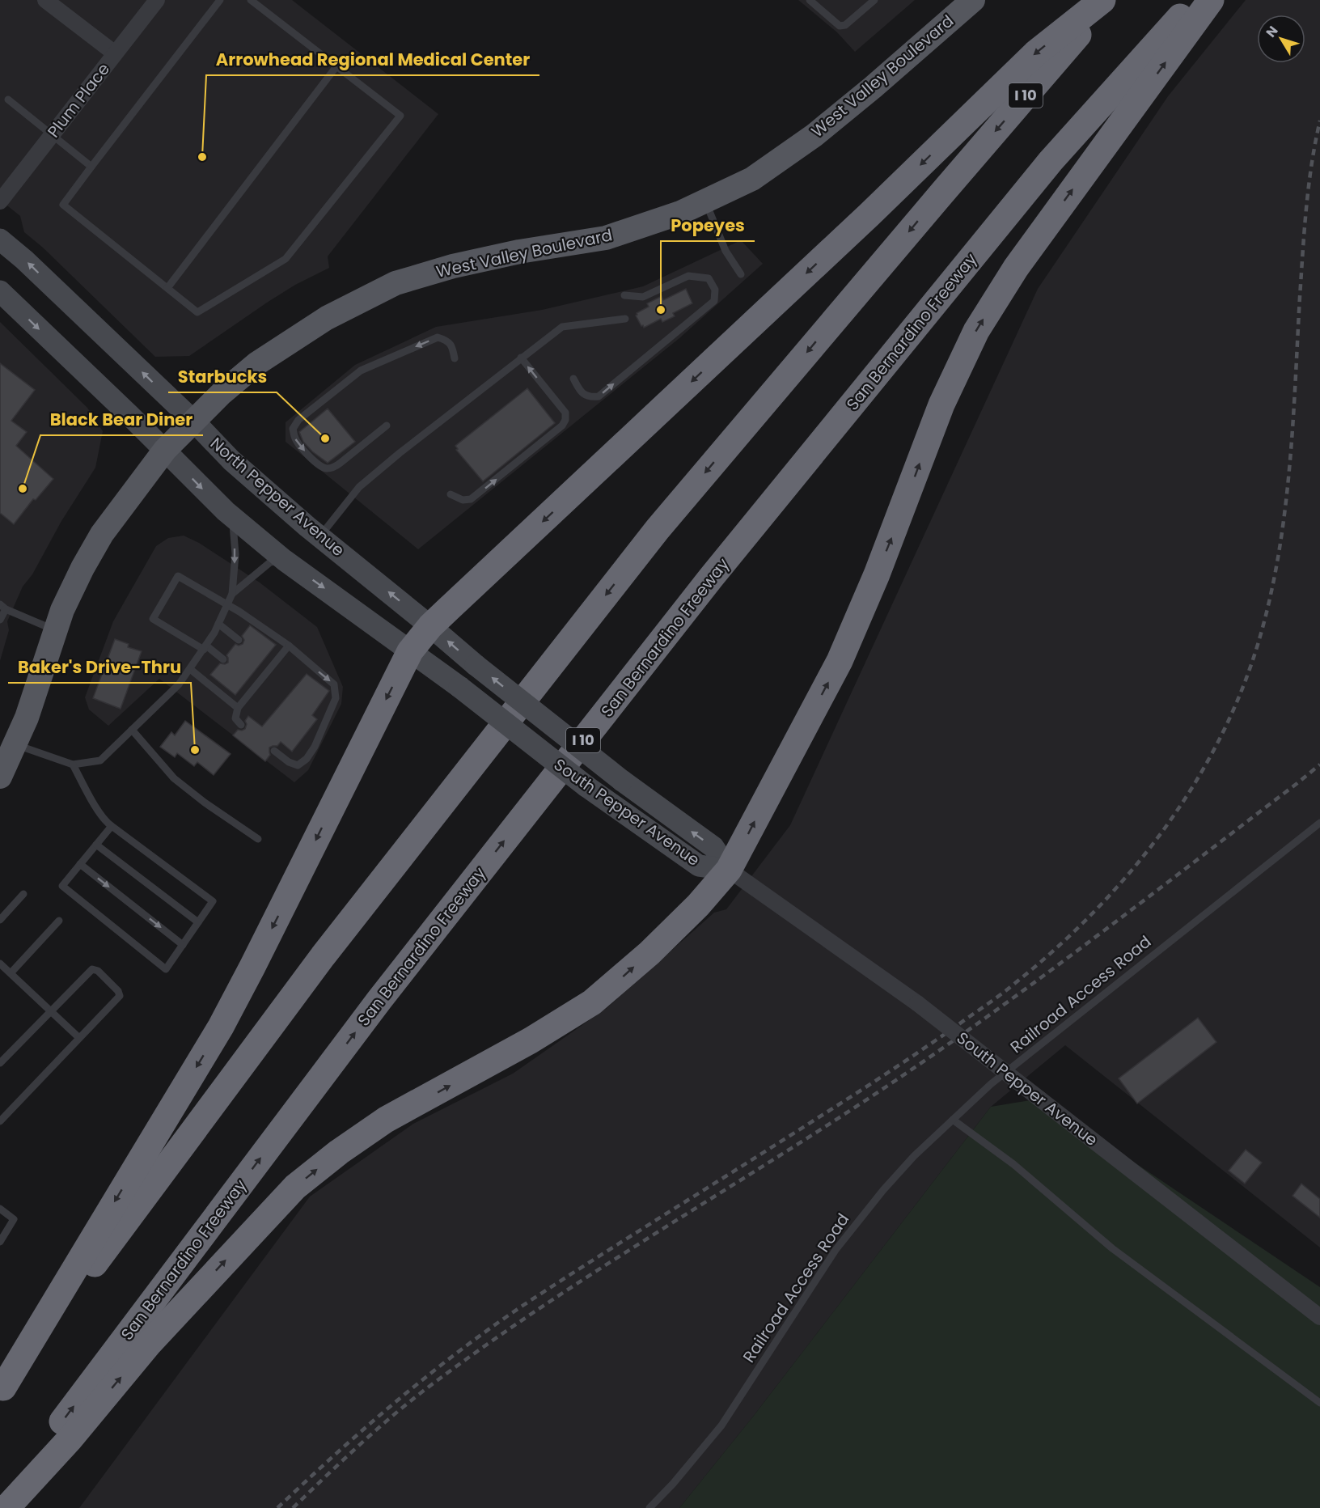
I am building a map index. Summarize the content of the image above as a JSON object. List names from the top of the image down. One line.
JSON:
{"streets":{"highway":["I 10","San Bernardino Freeway"],"main road":["West Valley Boulevard","North Pepper Avenue","South Pepper Avenue"],"street":["Plum Place"],"lane":["Railroad Access Road"]},"crossings":[["West Valley Boulevard","North Pepper Avenue"],["North Pepper Avenue","South Pepper Avenue"]],"places":["Arrowhead Regional Medical Center","Popeyes","Starbucks","Black Bear Diner","Baker's Drive-Thru"],"north":"top left"}
